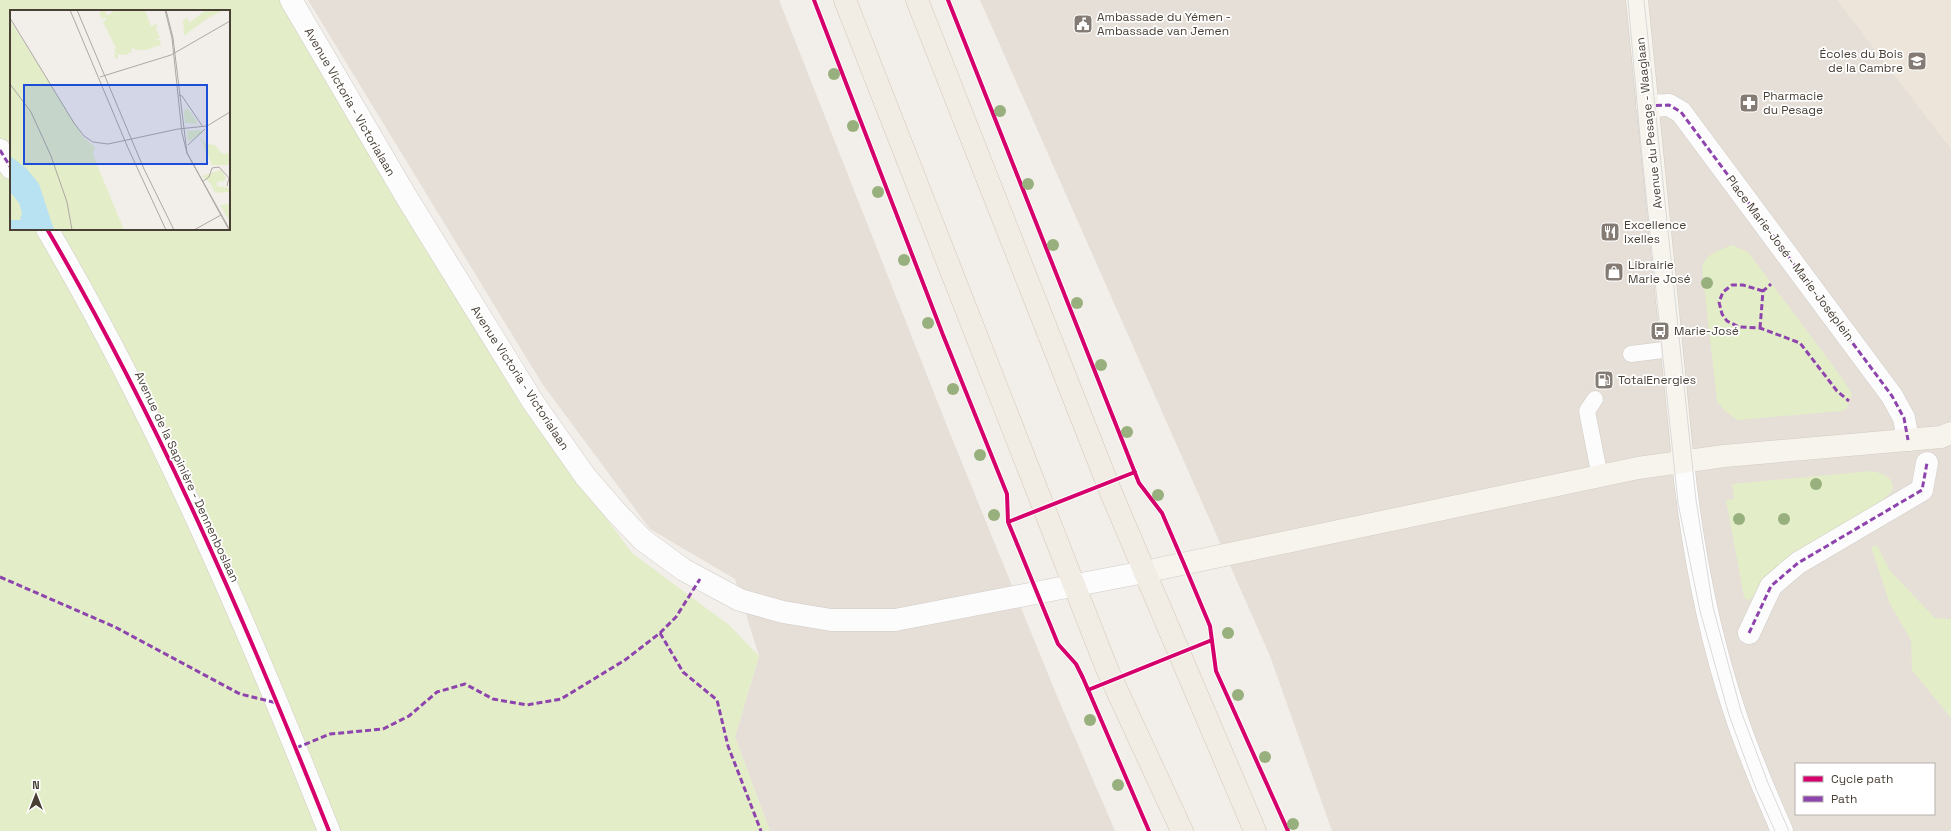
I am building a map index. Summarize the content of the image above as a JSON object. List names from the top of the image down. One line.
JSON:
{"streets":{"street":["Avenue Victoria - Victorialaan","Avenue du Pesage - Waaglaan","Place Marie-José - Marie-Joséplein","Avenue de la Sapinière - Dennenboslaan"]},"crossings":[["Avenue du Pesage - Waaglaan","Place Marie-José - Marie-Joséplein"]],"places":{"public building":["Ambassade du Yémen - Ambassade van Jemen"],"school or university":["Écoles du Bois de la Cambre"],"pharmacy":["Pharmacie du Pesage"],"restaurant":["Excellence Ixelles"],"shop":["Librairie Marie José"],"bus stop":["Marie-José"],"fuel station":["TotalEnergies"]},"legend":["Cycle path","Path"],"north":"top"}
